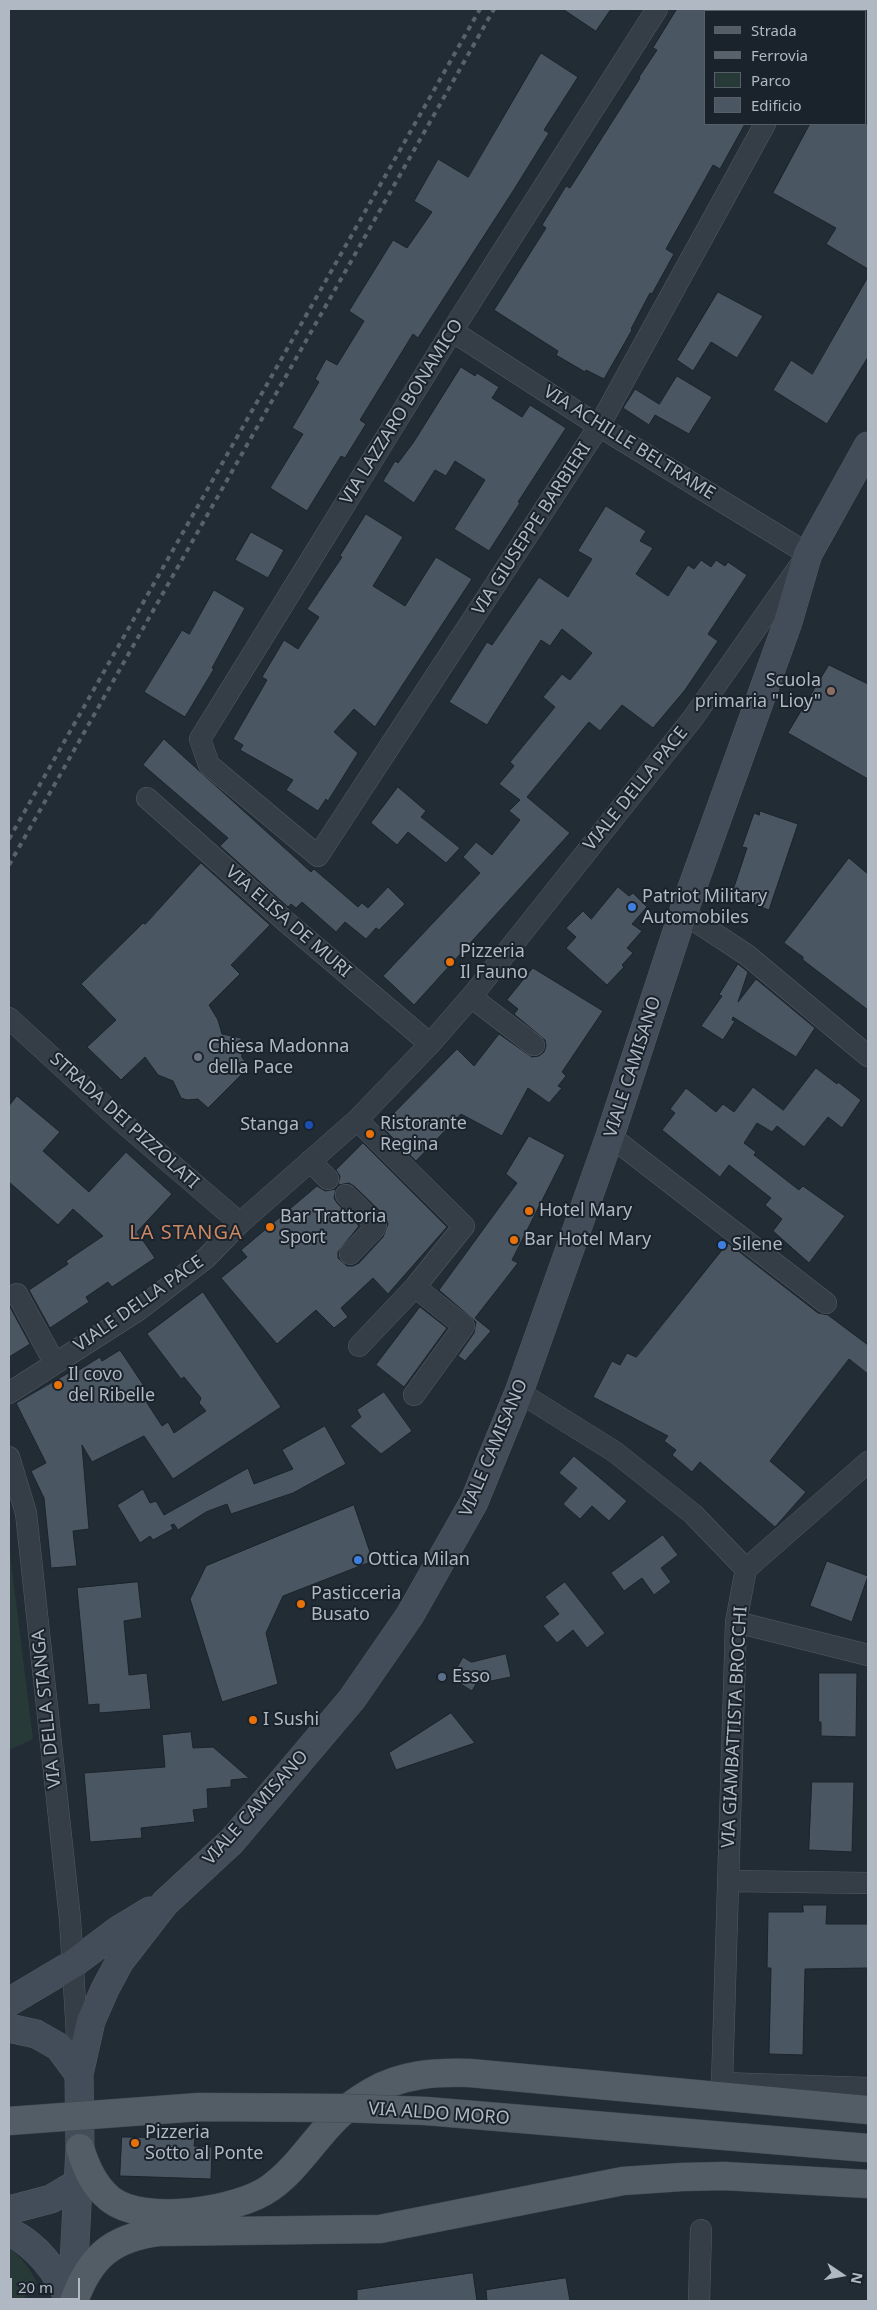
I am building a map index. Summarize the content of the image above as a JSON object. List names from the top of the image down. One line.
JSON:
{"streets":{"main road":["VIALE DELLA PACE","VIALE CAMISANO","VIA ALDO MORO"],"street":["VIA LAZZARO BONAMICO","VIA ACHILLE BELTRAME","VIA GIUSEPPE BARBIERI","VIA ELISA DE MURI","STRADA DEI PIZZOLATI","VIA DELLA STANGA","VIA GIAMBATTISTA BROCCHI"]},"crossings":[["VIA LAZZARO BONAMICO","VIA ACHILLE BELTRAME"],["VIA LAZZARO BONAMICO","VIA GIUSEPPE BARBIERI"],["VIA ACHILLE BELTRAME","VIA GIUSEPPE BARBIERI"],["VIA ACHILLE BELTRAME","VIALE DELLA PACE"],["VIA ACHILLE BELTRAME","VIALE CAMISANO"],["VIALE DELLA PACE","VIA ELISA DE MURI"],["VIALE DELLA PACE","VIALE CAMISANO"],["VIALE DELLA PACE","STRADA DEI PIZZOLATI"],["VIALE CAMISANO","VIA DELLA STANGA"]],"districts":["LA STANGA"],"places":["Scuola primaria \"Lioy\"","Patriot Military Automobiles","Pizzeria Il Fauno","Chiesa Madonna della Pace","Stanga","Ristorante Regina","Hotel Mary","Bar Trattoria Sport","Bar Hotel Mary","Silene","Il covo del Ribelle","Ottica Milan","Pasticceria Busato","Esso","I Sushi","Pizzeria Sotto al Ponte"],"legend":["Strada","Ferrovia","Parco","Edificio"],"scale_bar":"20 m","north":"right"}
